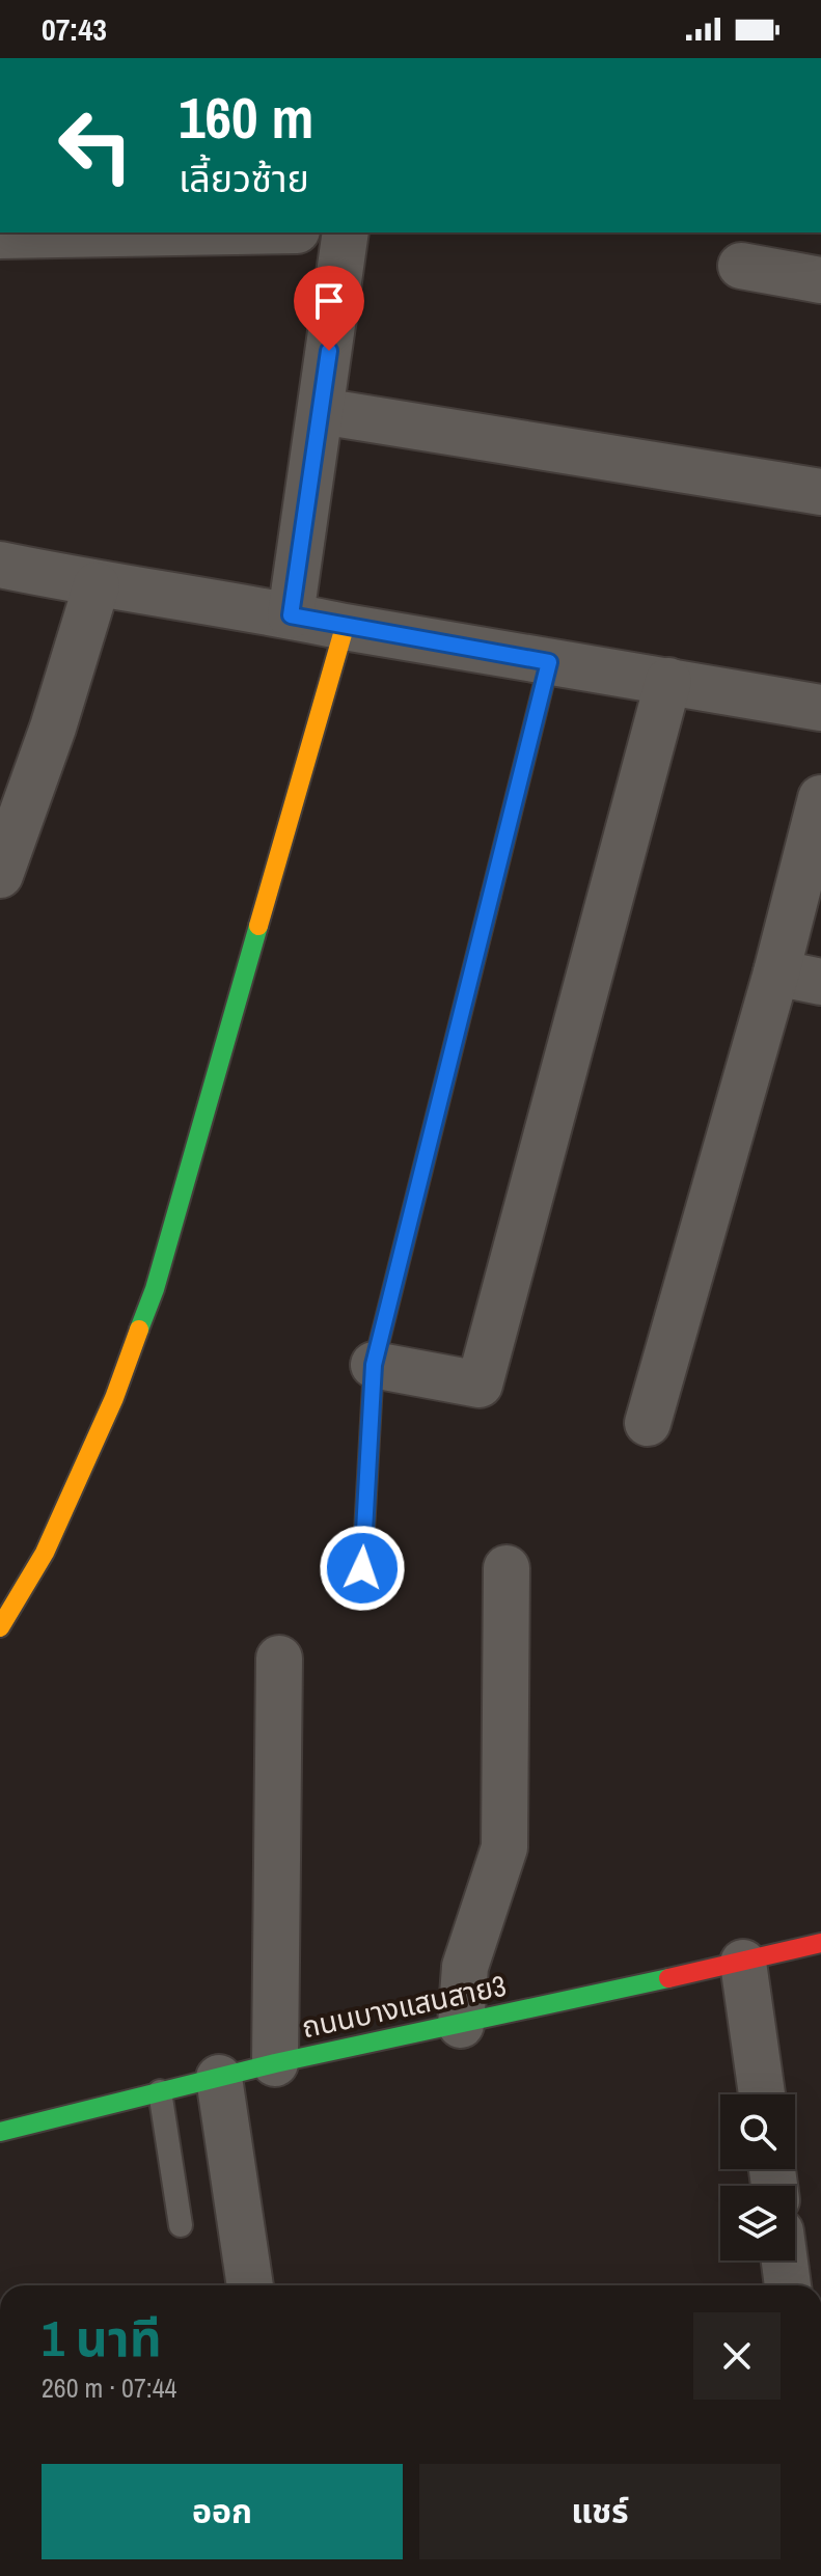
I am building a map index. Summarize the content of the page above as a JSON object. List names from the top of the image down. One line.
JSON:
{"streets":{"street":["ถนนบางแสนสาย3"]},"page":{"status":"07:43","turn":["160 m","เลี้ยวซ้าย"],"heading":["1 นาที","260 m · 07:44"],"buttons":["ออก","แชร์"]}}
